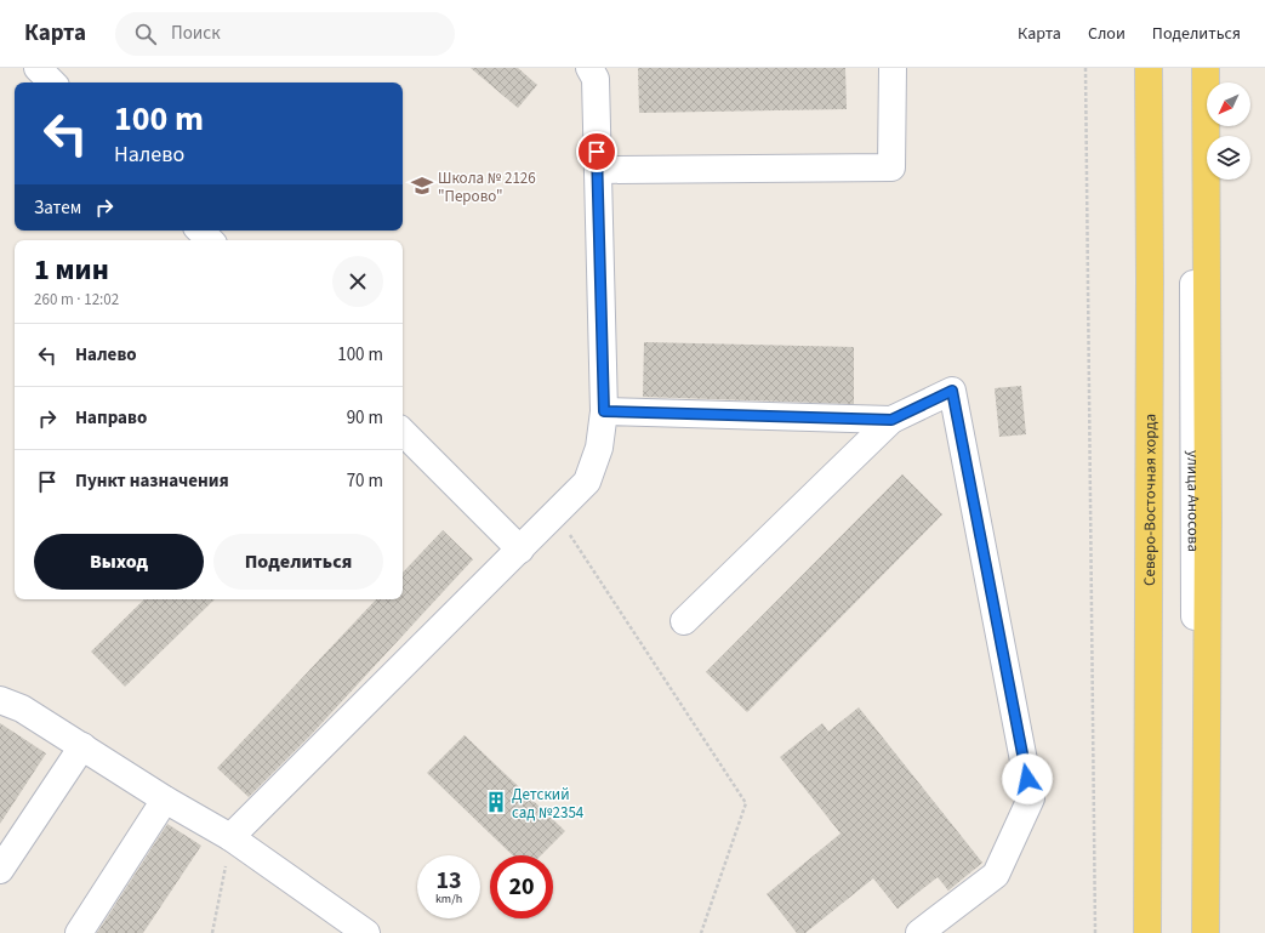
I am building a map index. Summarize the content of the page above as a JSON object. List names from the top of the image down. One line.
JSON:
{"streets":{"main road":["Северо-Восточная хорда"],"street":["улица Аносова"]},"places":{"school or university":["Школа № 2126 \"Перово\""],"building":["Детский сад №2354"]},"north":"bottom left","page":{"header":"Карта","search":"Поиск","nav":["Карта","Слои","Поделиться"],"turn":["100 m","Налево"],"then":"Затем","heading":["1 мин","260 m · 12:02"],"list":[{"name":"Налево","value":"100 m"},{"name":"Направо","value":"90 m"},{"name":"Пункт назначения","value":"70 m"}],"buttons":["Выход","Поделиться"],"speed":"13 km/h","limit":"20"}}
